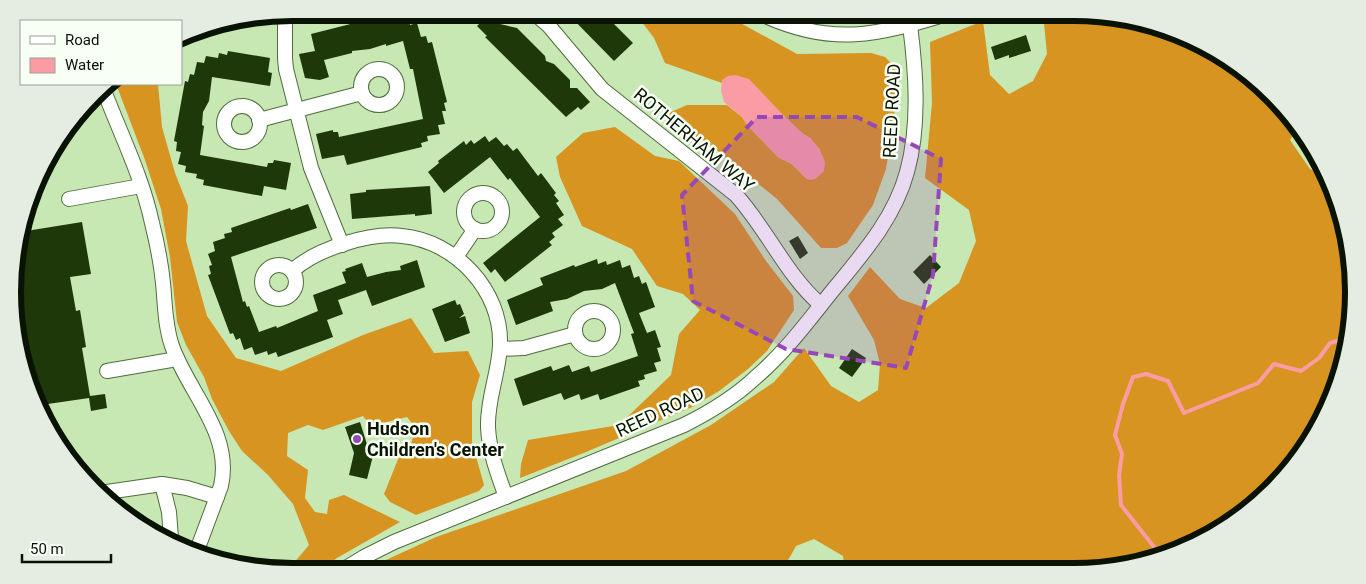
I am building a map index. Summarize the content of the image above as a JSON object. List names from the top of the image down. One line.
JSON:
{"streets":{"street":["REED ROAD","ROTHERHAM WAY"]},"crossings":[["REED ROAD","ROTHERHAM WAY"]],"places":["Hudson Children's Center"],"legend":["Road","Water"],"scale_bar":"50 m"}
